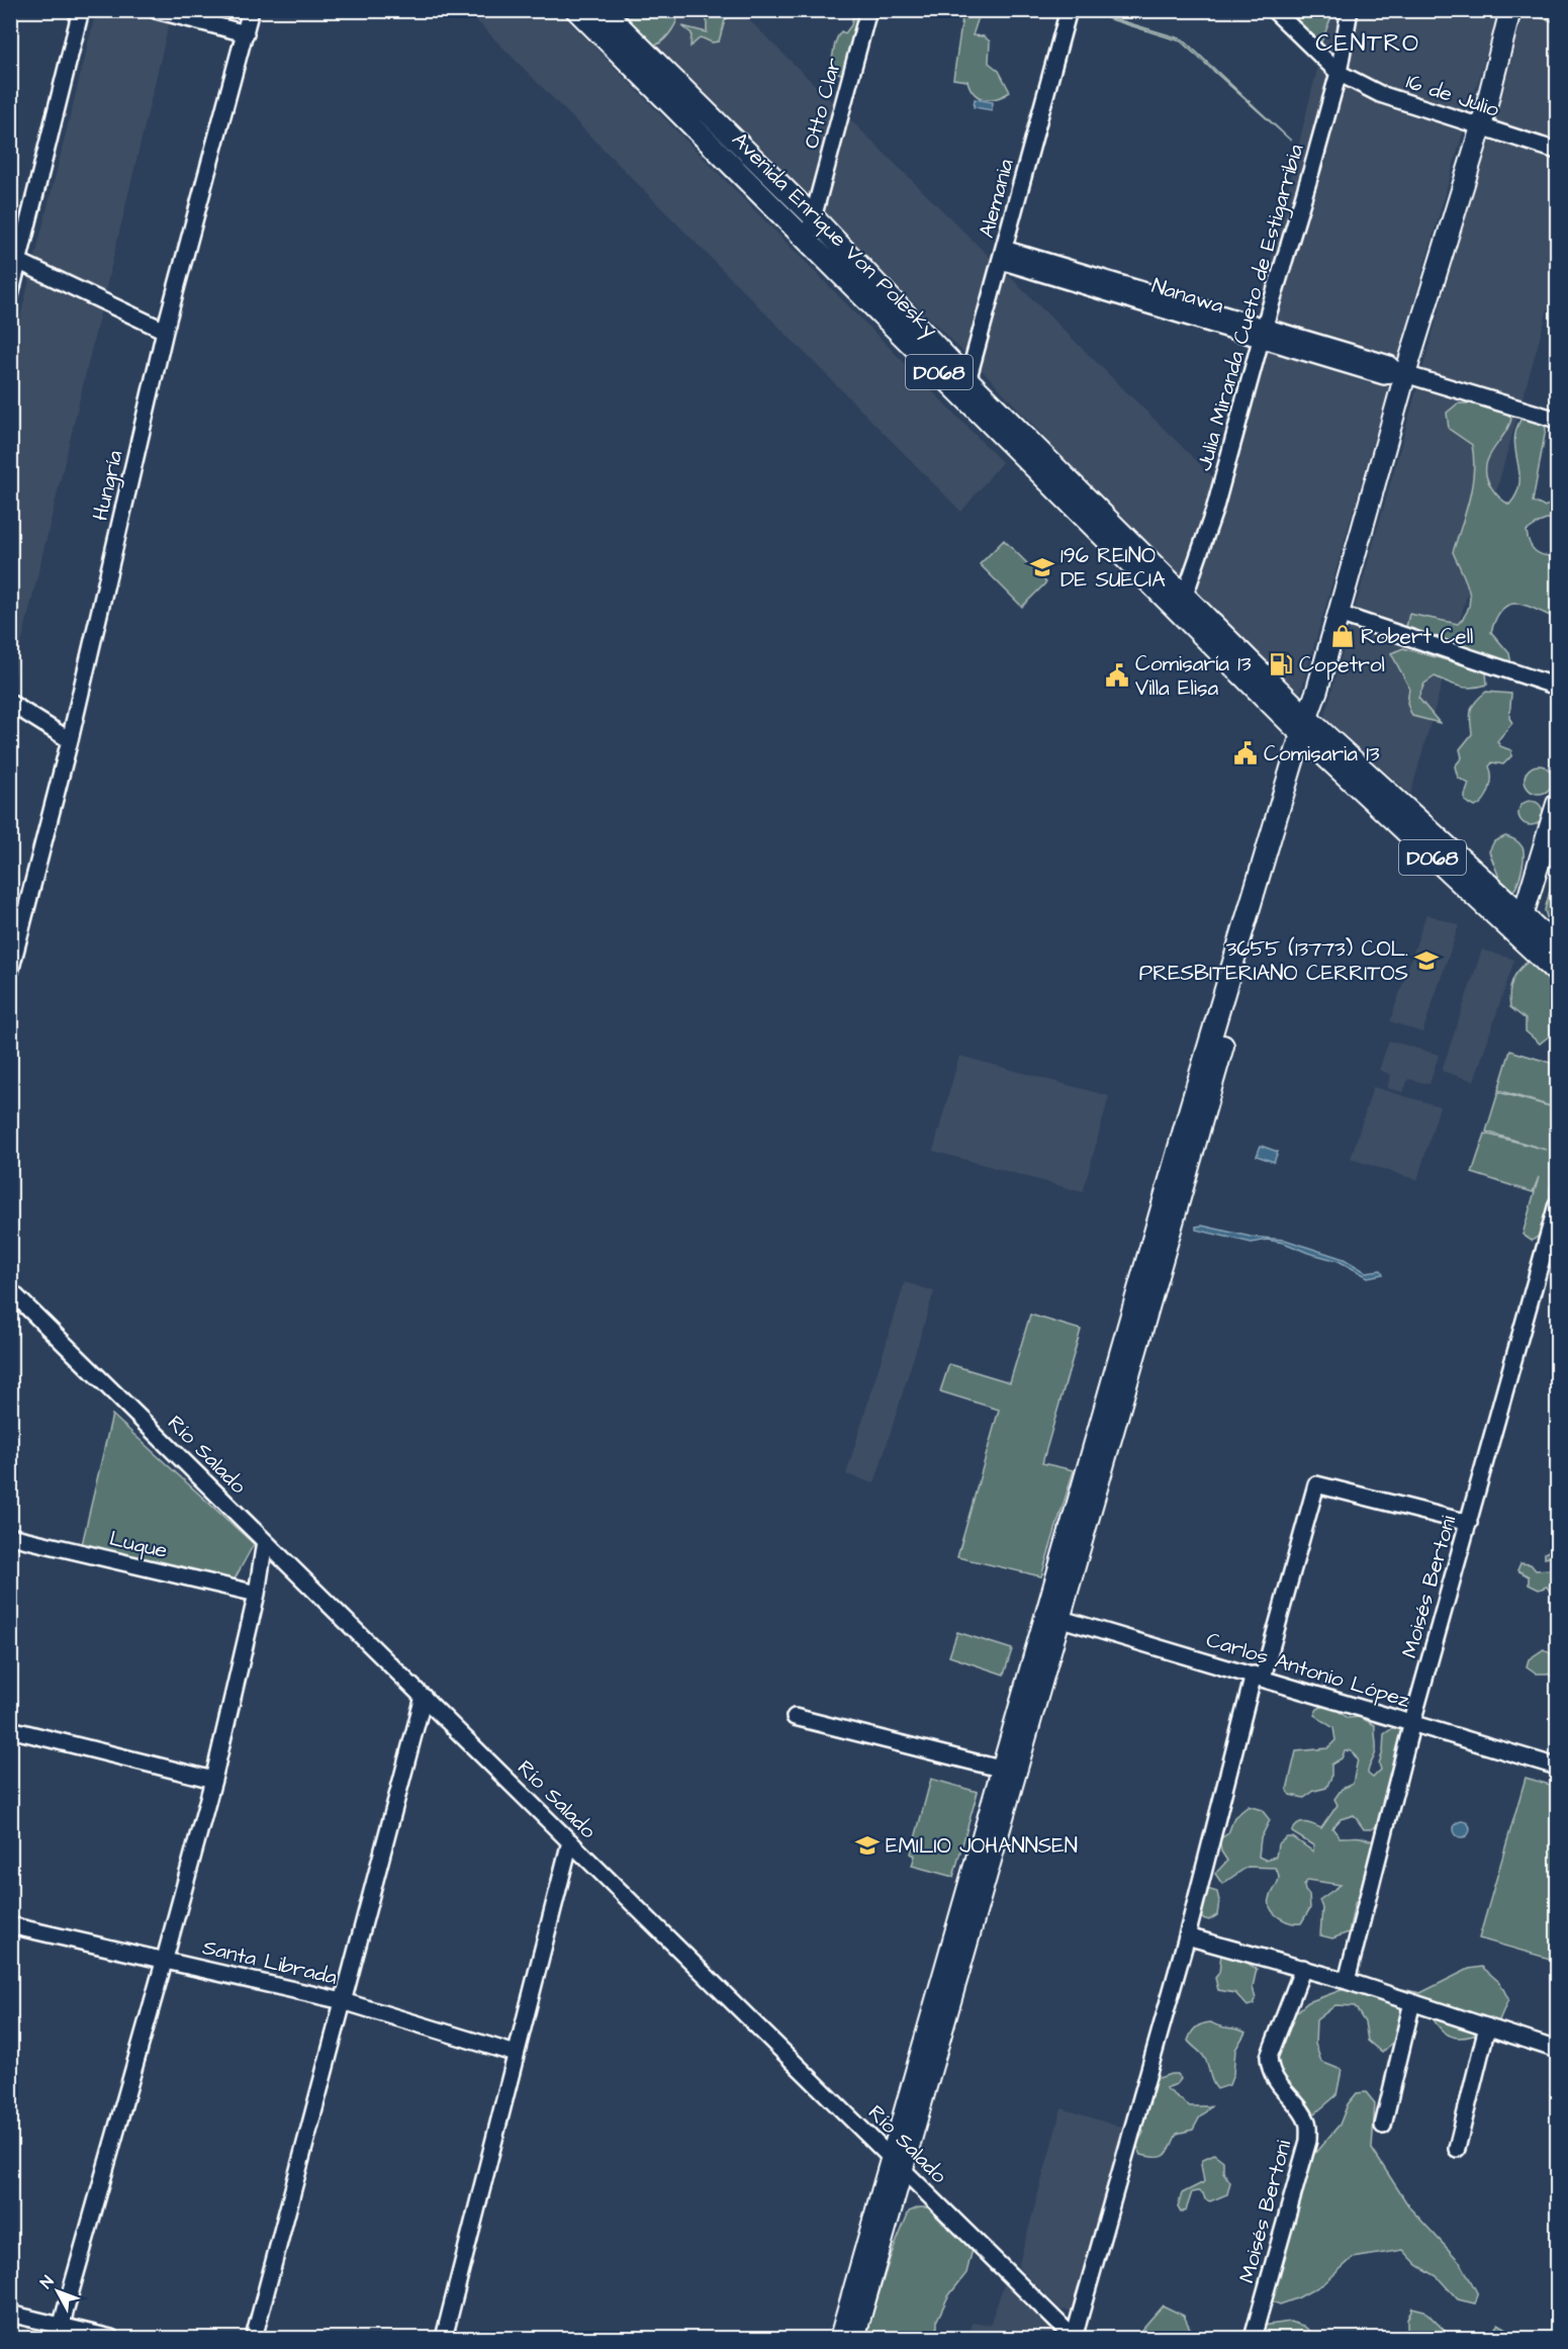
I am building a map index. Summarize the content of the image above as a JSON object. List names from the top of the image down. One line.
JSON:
{"streets":{"main road":["Avenida Enrique Von Polesky","D068"],"street":["16 de Julio","Otto Clar","Alemania","Nanawa","Julia Miranda Cueto de Estigarribia","Hungría","Río Salado","Luque","Moisés Bertoni","Carlos Antonio López","Santa Librada"]},"crossings":[["16 de Julio","Julia Miranda Cueto de Estigarribia"],["Otto Clar","Avenida Enrique Von Polesky"],["Alemania","Avenida Enrique Von Polesky"],["Alemania","Nanawa"],["Avenida Enrique Von Polesky","Julia Miranda Cueto de Estigarribia"],["Nanawa","Julia Miranda Cueto de Estigarribia"],["Moisés Bertoni","Carlos Antonio López"]],"districts":["CENTRO"],"places":{"school or university":["196 REINO DE SUECIA","3655 (13773) COL. PRESBITERIANO CERRITOS","EMILIO JOHANNSEN"],"shop":["Robert Cell"],"fuel station":["Copetrol"],"public building":["Comisaría 13 Villa Elisa","Comisaria 13"]},"north":"top left"}
